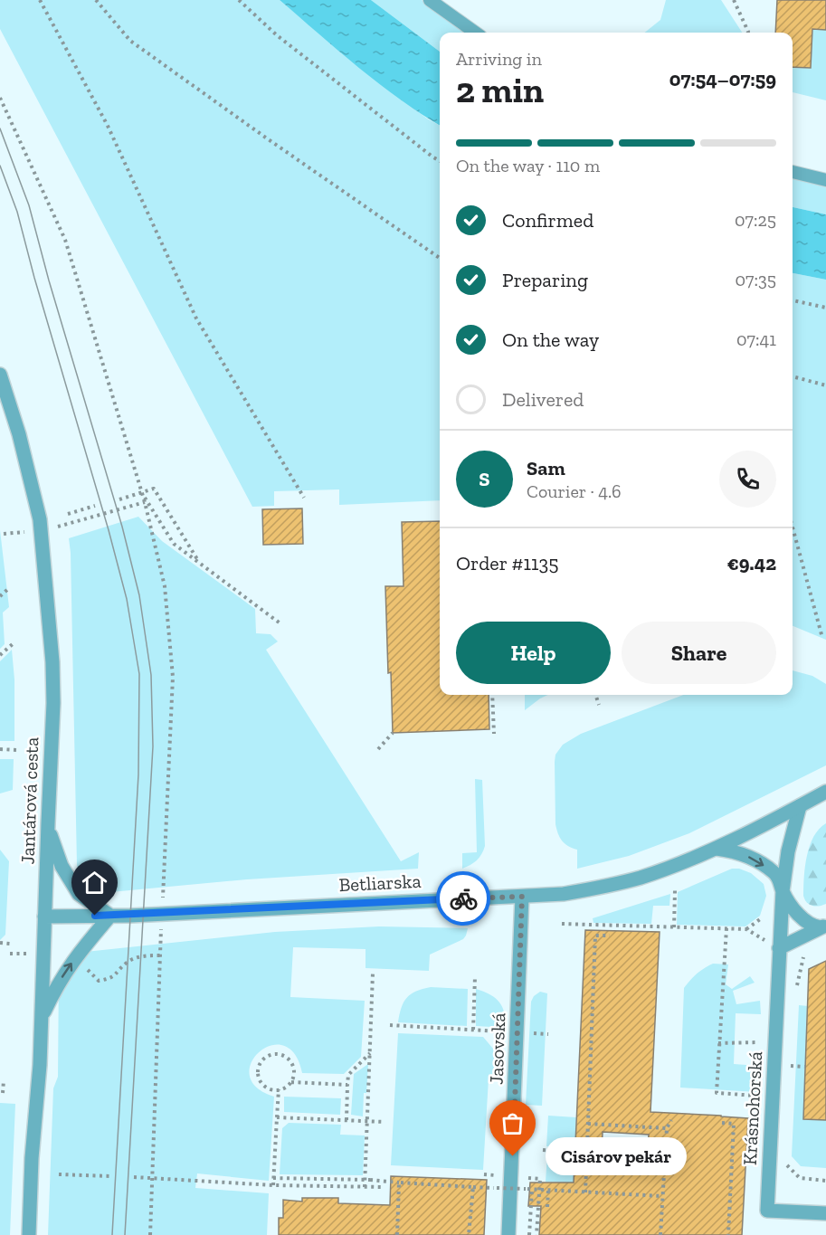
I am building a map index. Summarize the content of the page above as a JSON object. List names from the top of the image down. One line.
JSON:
{"streets":{"street":["Jantárová cesta","Betliarska","Jasovská","Krásnohorská"]},"crossings":[["Jantárová cesta","Betliarska"],["Betliarska","Jasovská"],["Betliarska","Krásnohorská"]],"places":["Cisárov pekár"],"page":{"heading":["2 min","Arriving in","07:54–07:59"],"panel":["Sam","Courier · 4.6","Order #1135","€9.42"],"bar":"On the way · 110 m","list":[["Confirmed","07:25"],["Preparing","07:35"],["On the way","07:41"],"Delivered"],"round":"S","buttons":["Help","Share"],"bubble":"Cisárov pekár"}}
